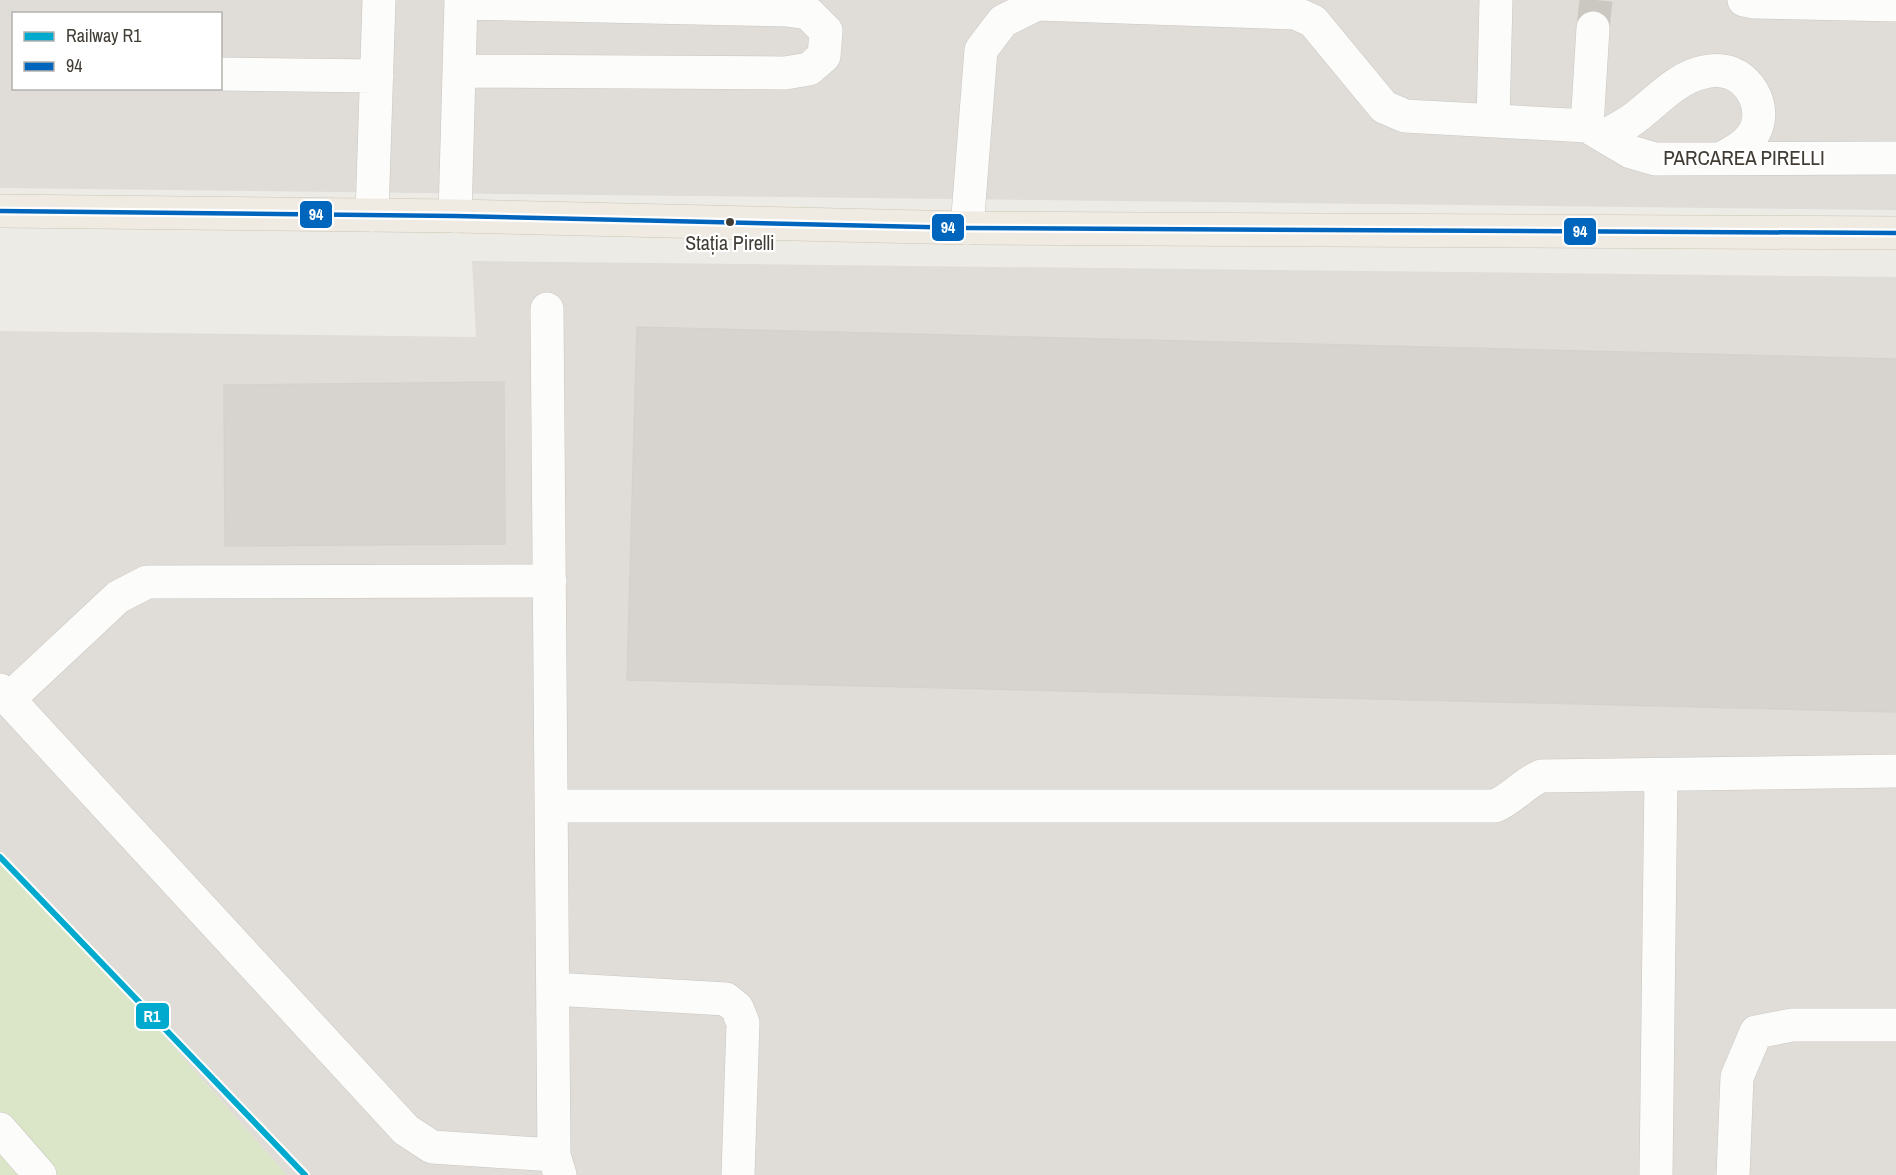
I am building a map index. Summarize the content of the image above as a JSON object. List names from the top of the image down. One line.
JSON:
{"streets":{"street":["PARCAREA PIRELLI"]},"places":["Stația Pirelli"],"lines":["transit line 94","rail line R1"],"legend":["Railway R1","94"]}
